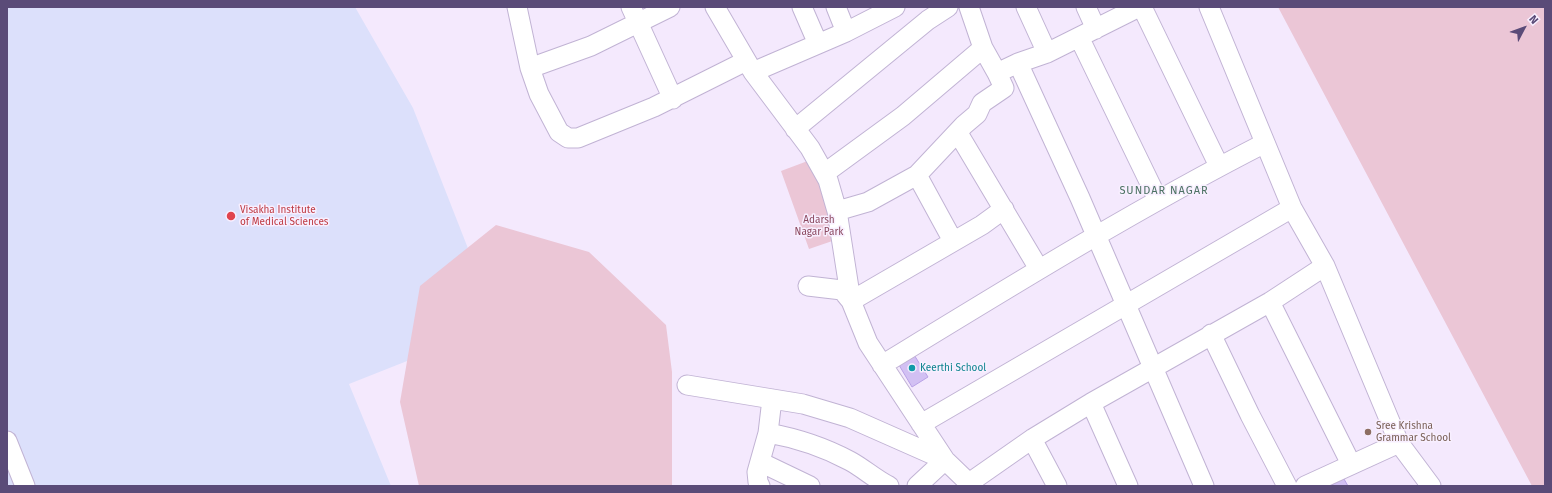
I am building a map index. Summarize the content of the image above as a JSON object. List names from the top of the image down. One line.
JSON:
{"districts":["SUNDAR NAGAR"],"parks":["Adarsh Nagar Park"],"places":["Visakha Institute of Medical Sciences","Keerthi School","Sree Krishna Grammar School"],"north":"top right"}
